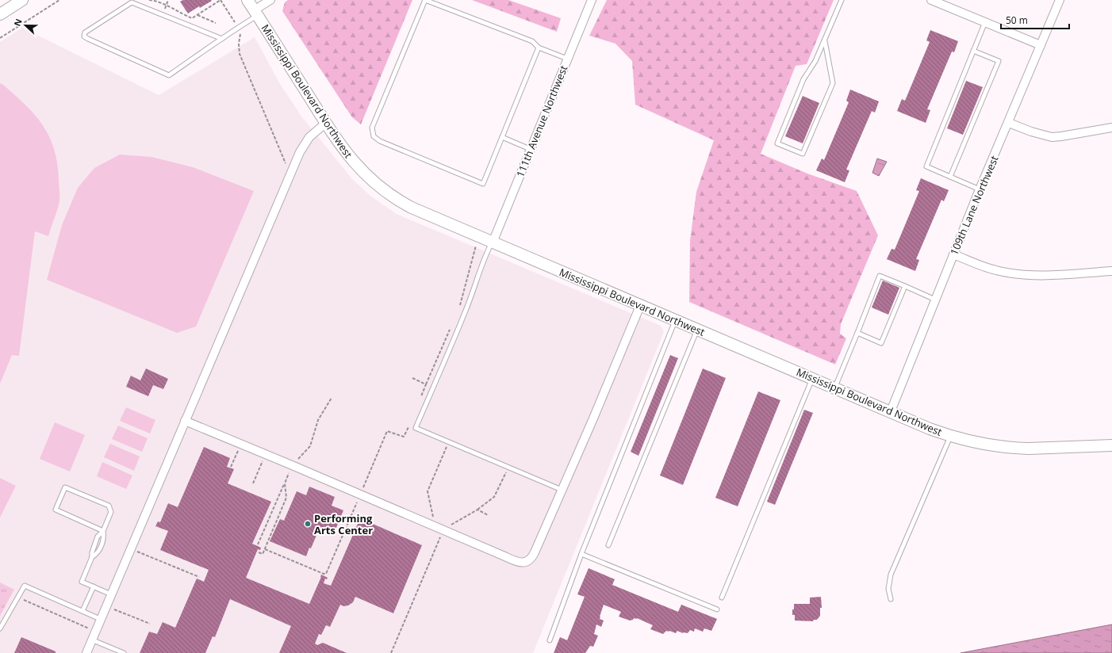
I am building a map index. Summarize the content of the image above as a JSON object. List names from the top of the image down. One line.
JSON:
{"streets":{"street":["Mississippi Boulevard Northwest","111th Avenue Northwest","109th Lane Northwest"]},"crossings":[["Mississippi Boulevard Northwest","111th Avenue Northwest"],["Mississippi Boulevard Northwest","109th Lane Northwest"]],"places":["Performing Arts Center"],"scale_bar":"50 m","north":"left"}
